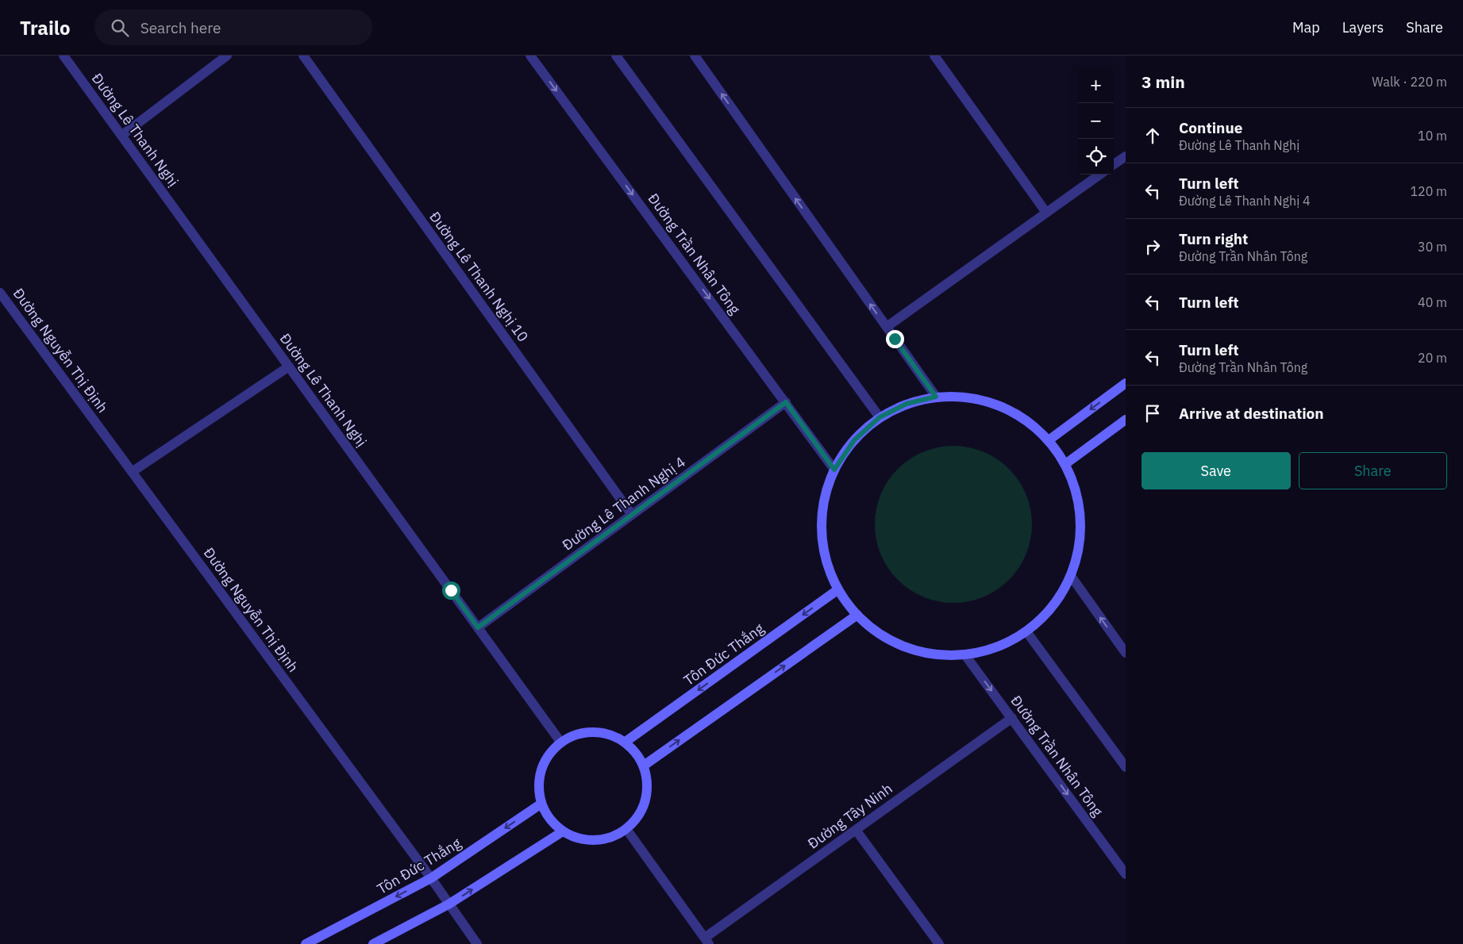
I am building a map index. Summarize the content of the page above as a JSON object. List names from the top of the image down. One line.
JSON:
{"streets":{"street":["Đường Lê Thanh Nghị","Đường Trần Nhân Tông","Đường Lê Thanh Nghị 10","Đường Nguyễn Thị Định","Đường Lê Thanh Nghị 4","Tôn Đức Thắng","Đường Tây Ninh"]},"crossings":[["Đường Lê Thanh Nghị","Đường Lê Thanh Nghị 4"],["Đường Lê Thanh Nghị","Tôn Đức Thắng"],["Đường Trần Nhân Tông","Đường Lê Thanh Nghị 4"],["Đường Trần Nhân Tông","Đường Tây Ninh"],["Đường Lê Thanh Nghị 10","Đường Lê Thanh Nghị 4"],["Đường Nguyễn Thị Định","Tôn Đức Thắng"]],"page":{"header":"Trailo","search":"Search here","nav":["Map","Layers","Share"],"heading":["3 min","Walk · 220 m"],"map_buttons":["+","−"],"list":[["Continue","Đường Lê Thanh Nghị","10 m"],["Turn left","Đường Lê Thanh Nghị 4","120 m"],["Turn right","Đường Trần Nhân Tông","30 m"],["Turn left","40 m"],["Turn left","Đường Trần Nhân Tông","20 m"],"Arrive at destination"],"buttons":["Save","Share"]}}
